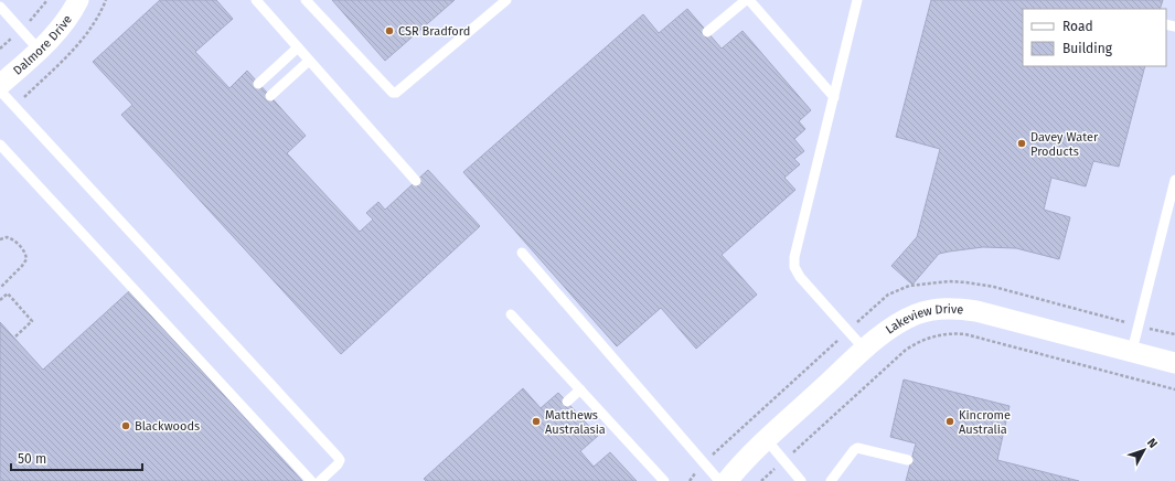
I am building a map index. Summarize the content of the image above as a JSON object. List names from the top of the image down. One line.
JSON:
{"streets":{"street":["Dalmore Drive","Lakeview Drive"]},"places":["CSR Bradford","Davey Water Products","Matthews Australasia","Kincrome Australia","Blackwoods"],"legend":["Road","Building"],"scale_bar":"50 m","north":"top right"}
